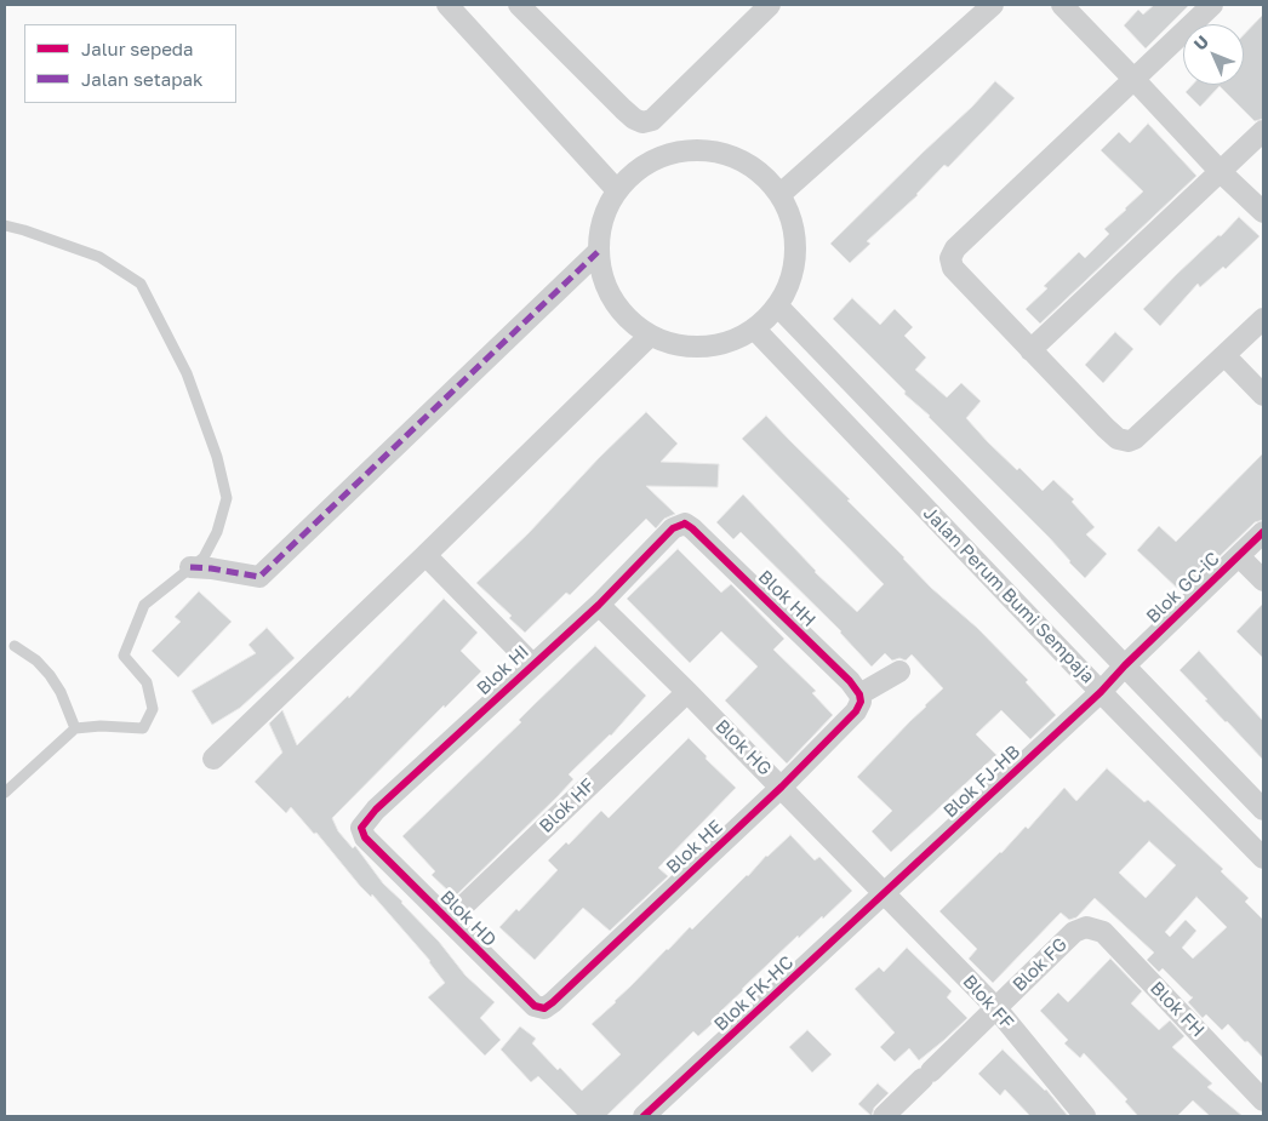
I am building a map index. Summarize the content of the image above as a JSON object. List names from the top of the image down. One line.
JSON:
{"streets":{"street":["Blok GC-iC","Jalan Perum Bumi Sempaja","Blok HH","Blok HI","Blok HG","Blok FJ-HB","Blok HF","Blok HE","Blok HD","Blok FG","Blok FK-HC","Blok FF","Blok FH"]},"crossings":[["Blok GC-iC","Jalan Perum Bumi Sempaja"],["Blok GC-iC","Blok FJ-HB"],["Jalan Perum Bumi Sempaja","Blok FJ-HB"],["Blok HH","Blok HI"],["Blok HH","Blok HE"],["Blok HI","Blok HG"],["Blok HI","Blok HD"],["Blok HG","Blok FJ-HB"],["Blok HG","Blok HF"],["Blok HG","Blok HE"],["Blok HG","Blok FK-HC"],["Blok HG","Blok FF"],["Blok FJ-HB","Blok FK-HC"],["Blok FJ-HB","Blok FF"],["Blok HF","Blok HD"],["Blok HE","Blok HD"],["Blok FG","Blok FF"],["Blok FG","Blok FH"],["Blok FK-HC","Blok FF"]],"legend":["Jalur sepeda","Jalan setapak"],"north":"top left"}
